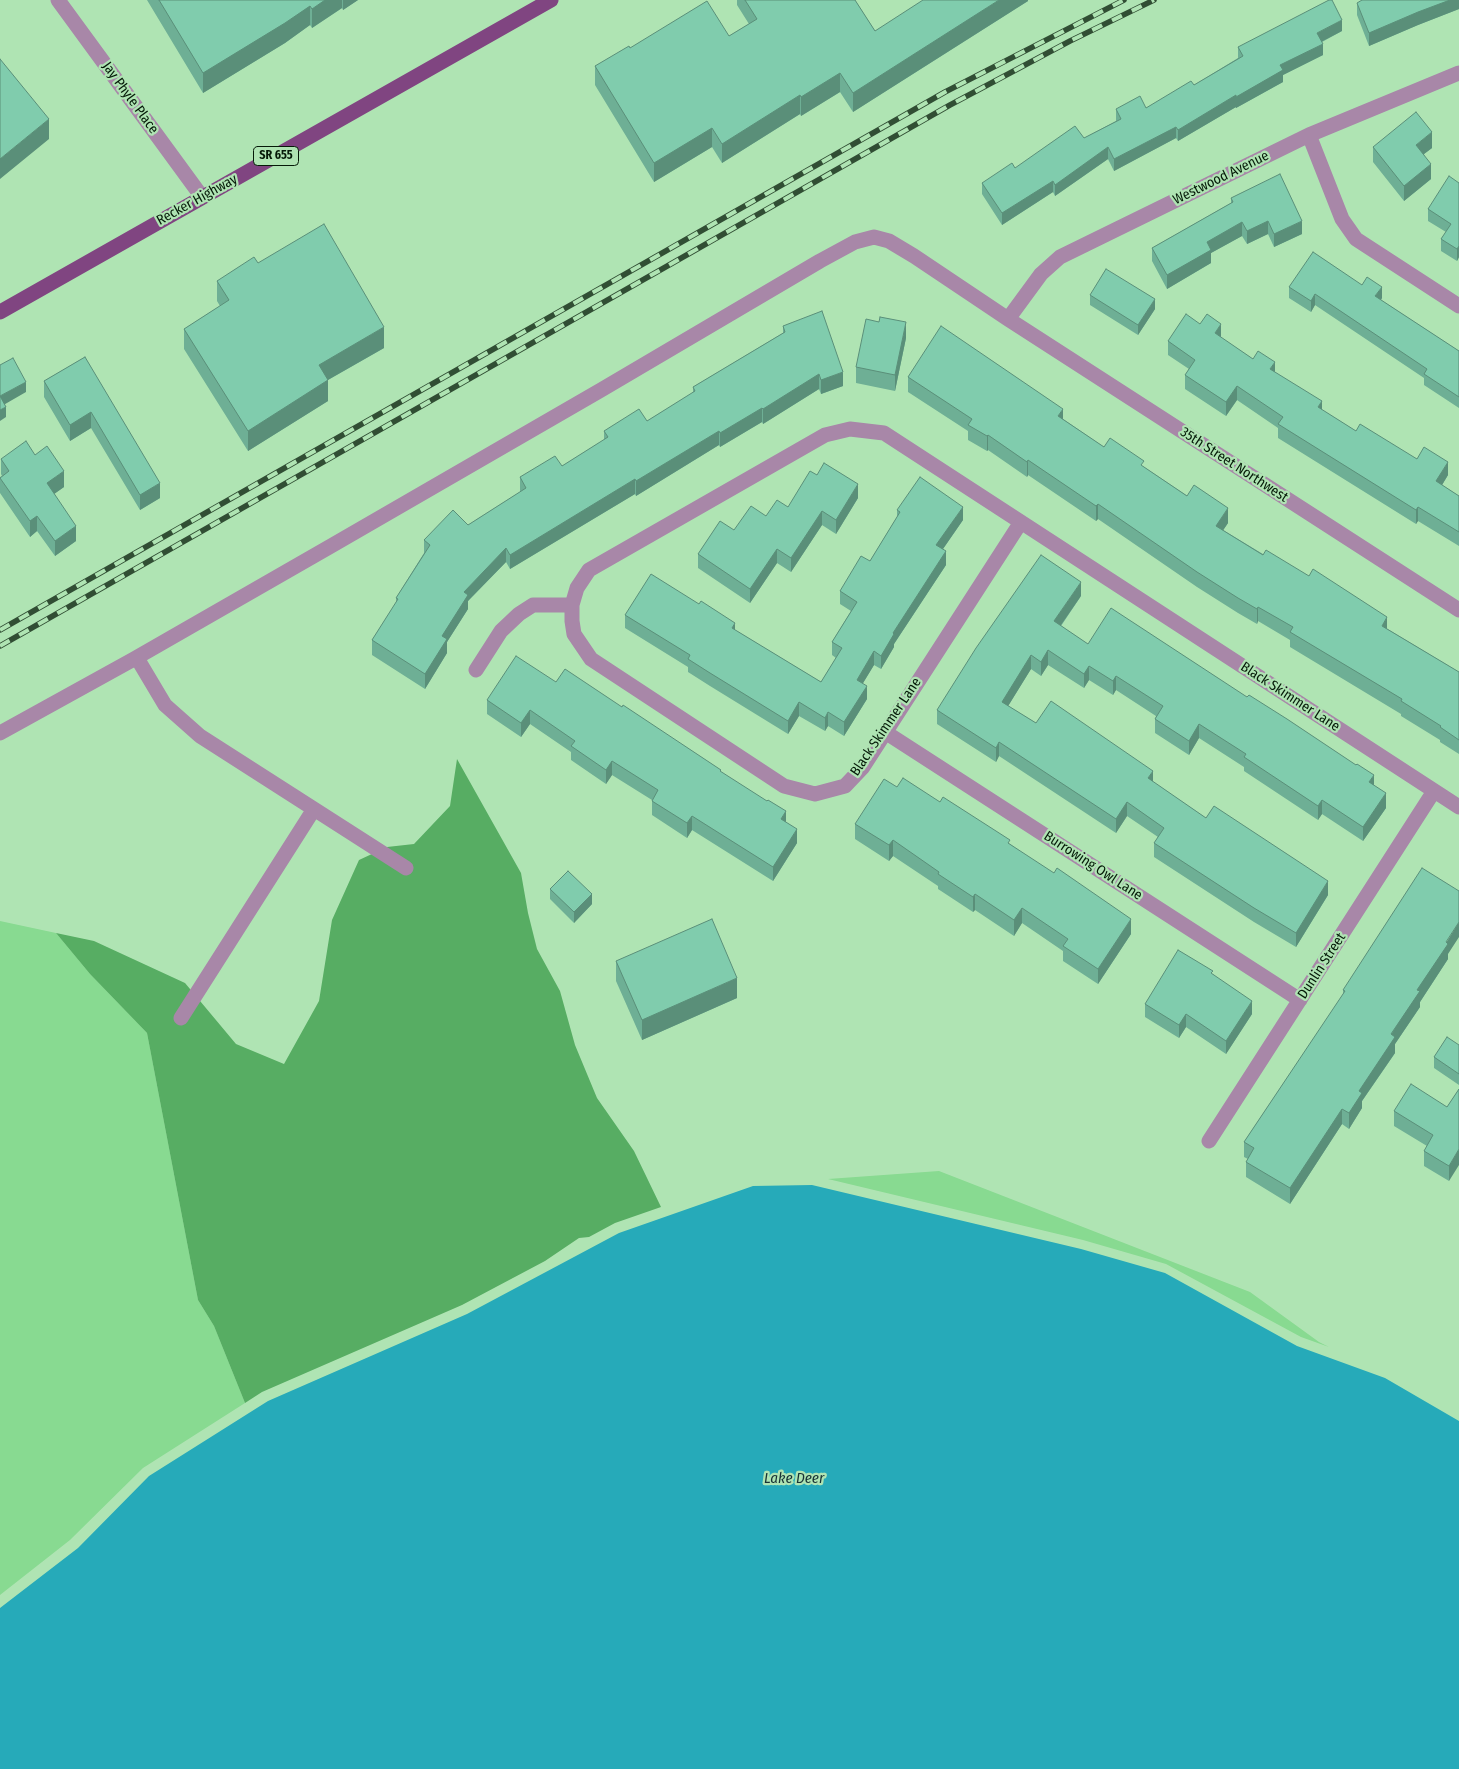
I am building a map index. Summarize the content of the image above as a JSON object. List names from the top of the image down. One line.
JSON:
{"streets":{"main road":["SR 655","Recker Highway"],"street":["Jay Phyle Place","Westwood Avenue","35th Street Northwest","Black Skimmer Lane","Burrowing Owl Lane","Dunlin Street"]},"crossings":[["Jay Phyle Place","Recker Highway"],["Westwood Avenue","35th Street Northwest"],["Black Skimmer Lane","Burrowing Owl Lane"],["Black Skimmer Lane","Dunlin Street"],["Burrowing Owl Lane","Dunlin Street"]],"water":["Lake Deer"]}
